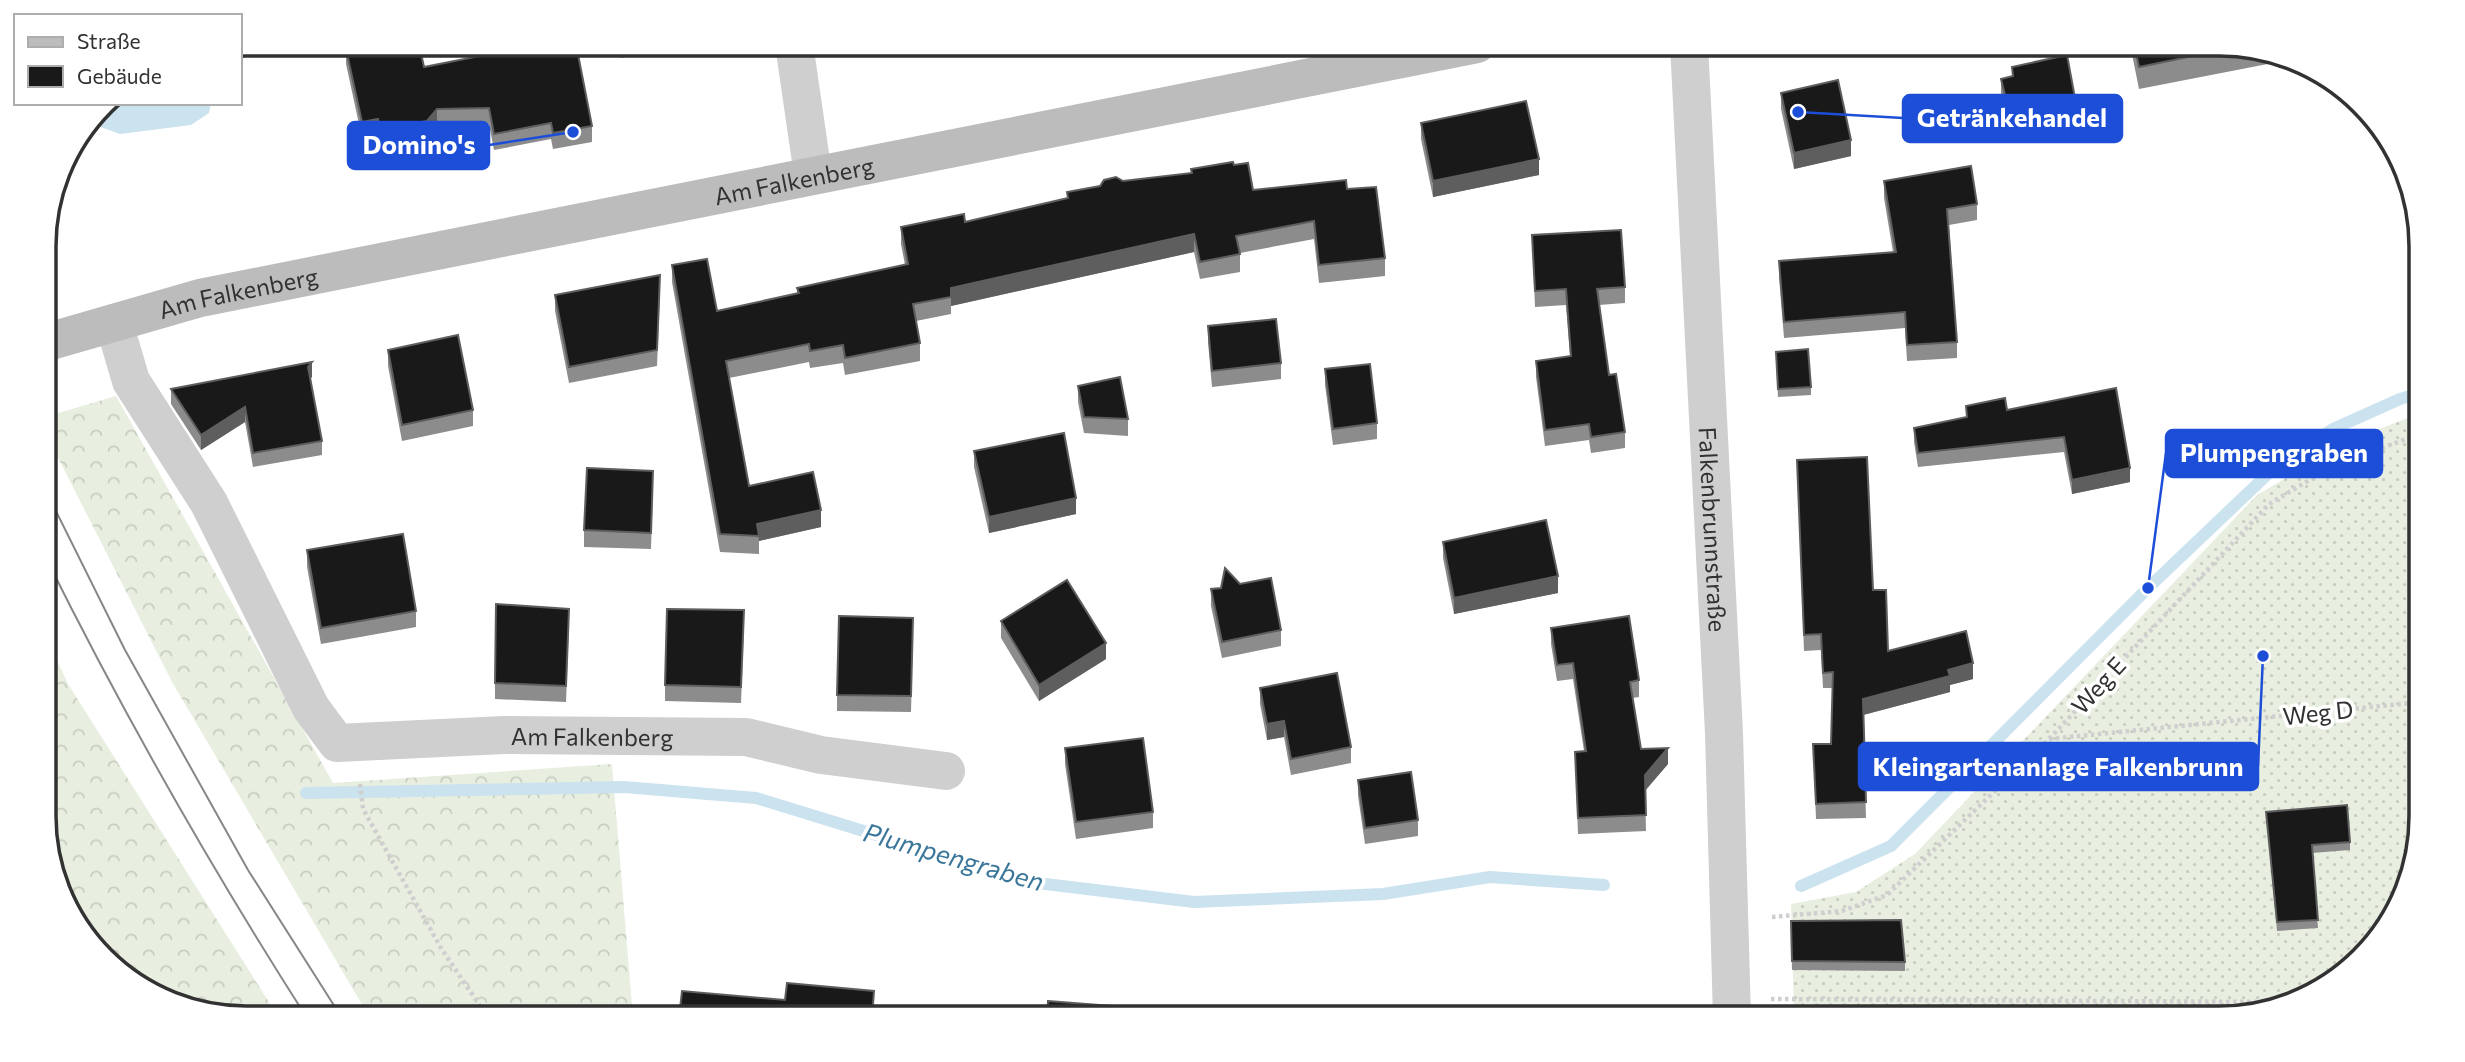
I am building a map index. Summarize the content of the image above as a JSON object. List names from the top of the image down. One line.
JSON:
{"streets":{"street":["Am Falkenberg","Falkenbrunnstraße"],"path":["Weg E","Weg D"]},"crossings":[["Falkenbrunnstraße","Weg E"],["Weg E","Weg D"]],"water":["Plumpengraben"],"places":["Getränkehandel","Domino's","Plumpengraben","Kleingartenanlage Falkenbrunn"],"legend":["Straße","Gebäude"]}
